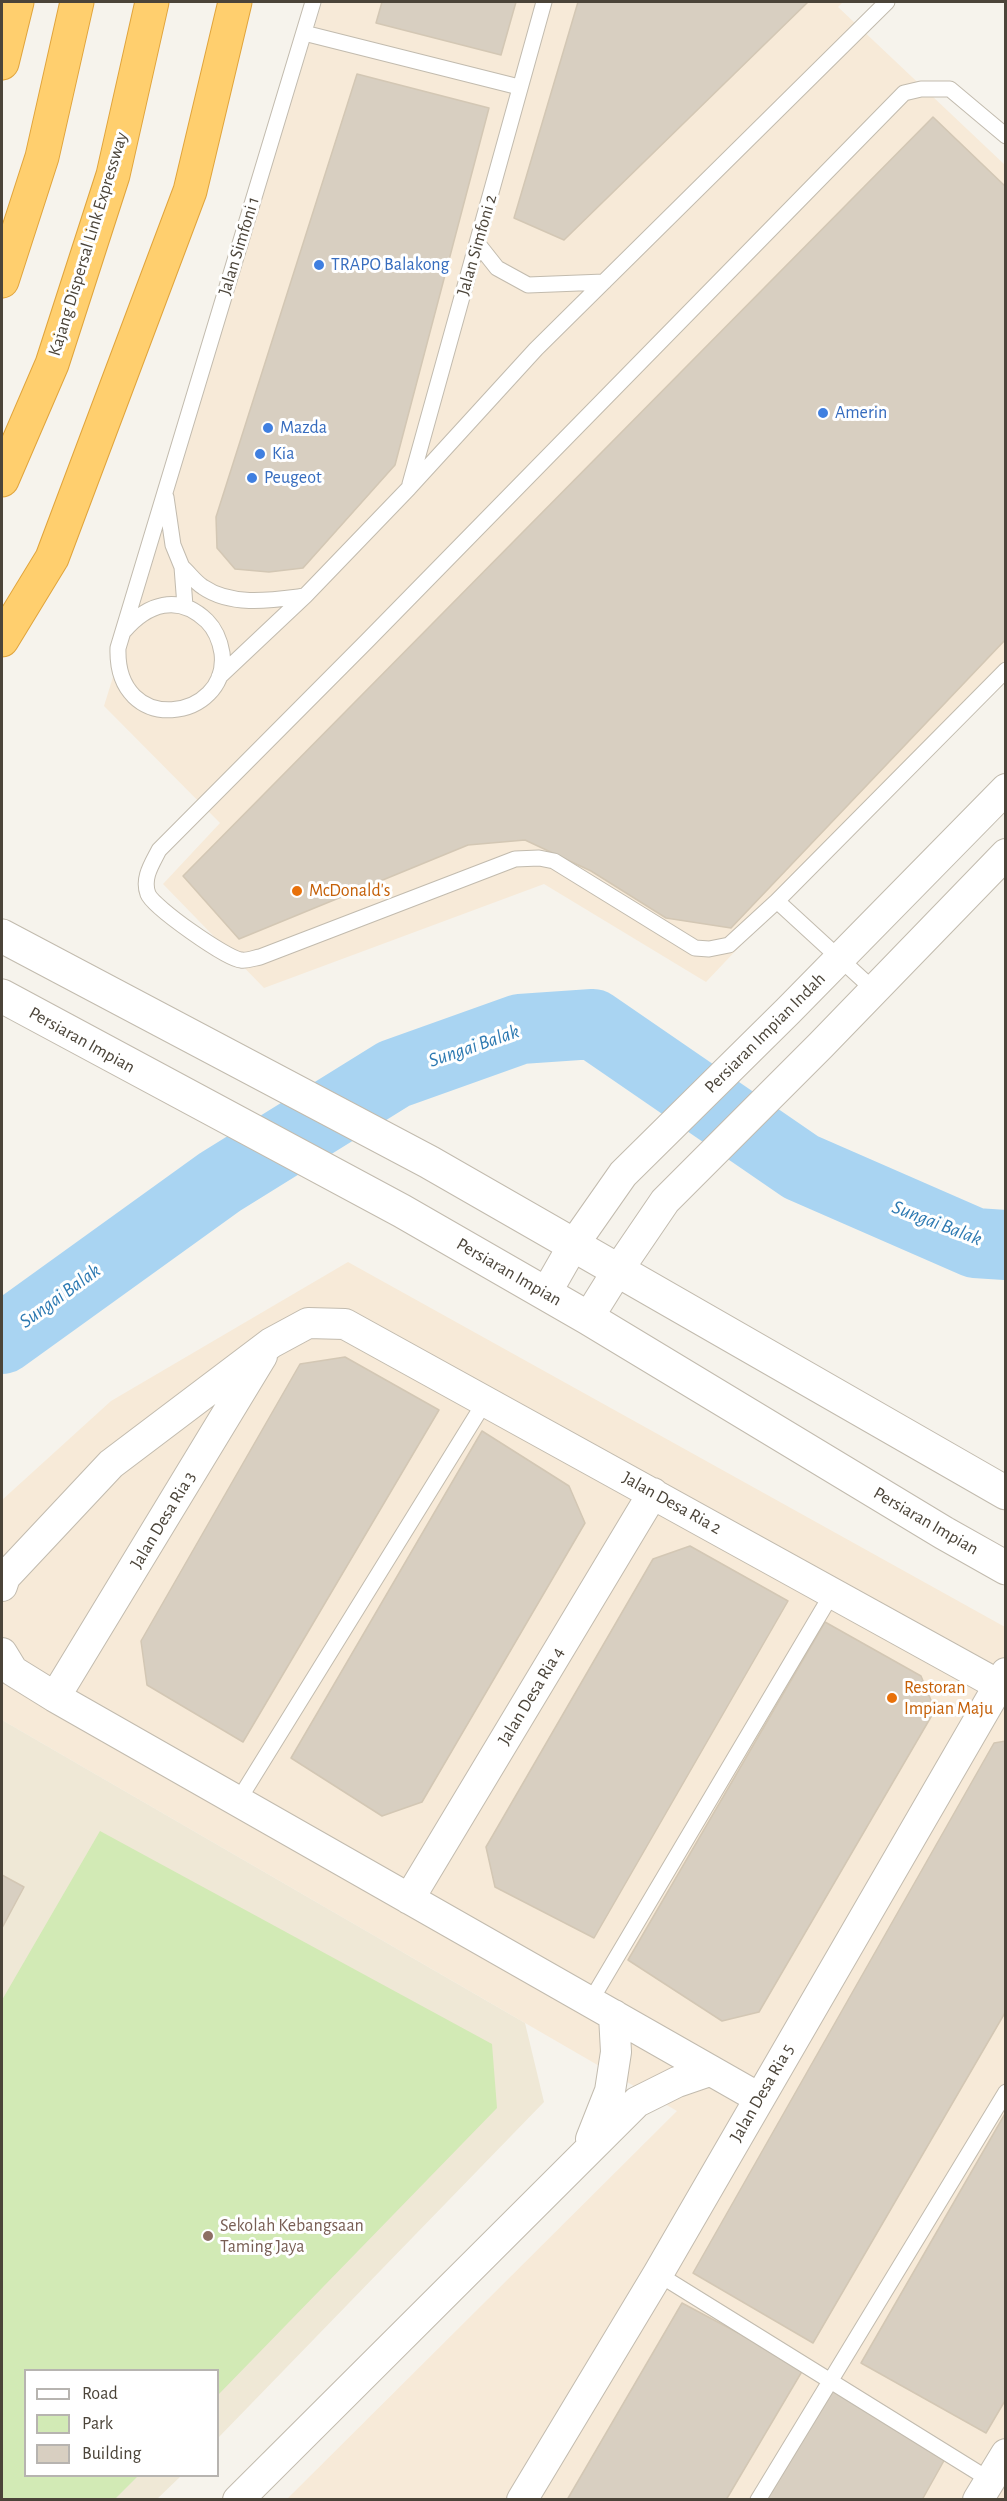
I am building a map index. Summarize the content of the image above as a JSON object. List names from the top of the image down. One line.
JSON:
{"streets":{"highway":["Kajang Dispersal Link Expressway"],"street":["Persiaran Impian Indah","Persiaran Impian","Jalan Desa Ria 2","Jalan Desa Ria 3","Jalan Desa Ria 4","Jalan Desa Ria 5"],"lane":["Jalan Simfoni 2","Jalan Simfoni 1"]},"crossings":[["Persiaran Impian Indah","Persiaran Impian"],["Jalan Desa Ria 2","Jalan Desa Ria 3"],["Jalan Desa Ria 2","Jalan Desa Ria 4"],["Jalan Desa Ria 2","Jalan Desa Ria 5"]],"water":["Sungai Balak"],"places":["TRAPO Balakong","Amerin","Mazda","Kia","Peugeot","McDonald's","Restoran Impian Maju","Sekolah Kebangsaan Taming Jaya"],"legend":["Road","Park","Building"]}
